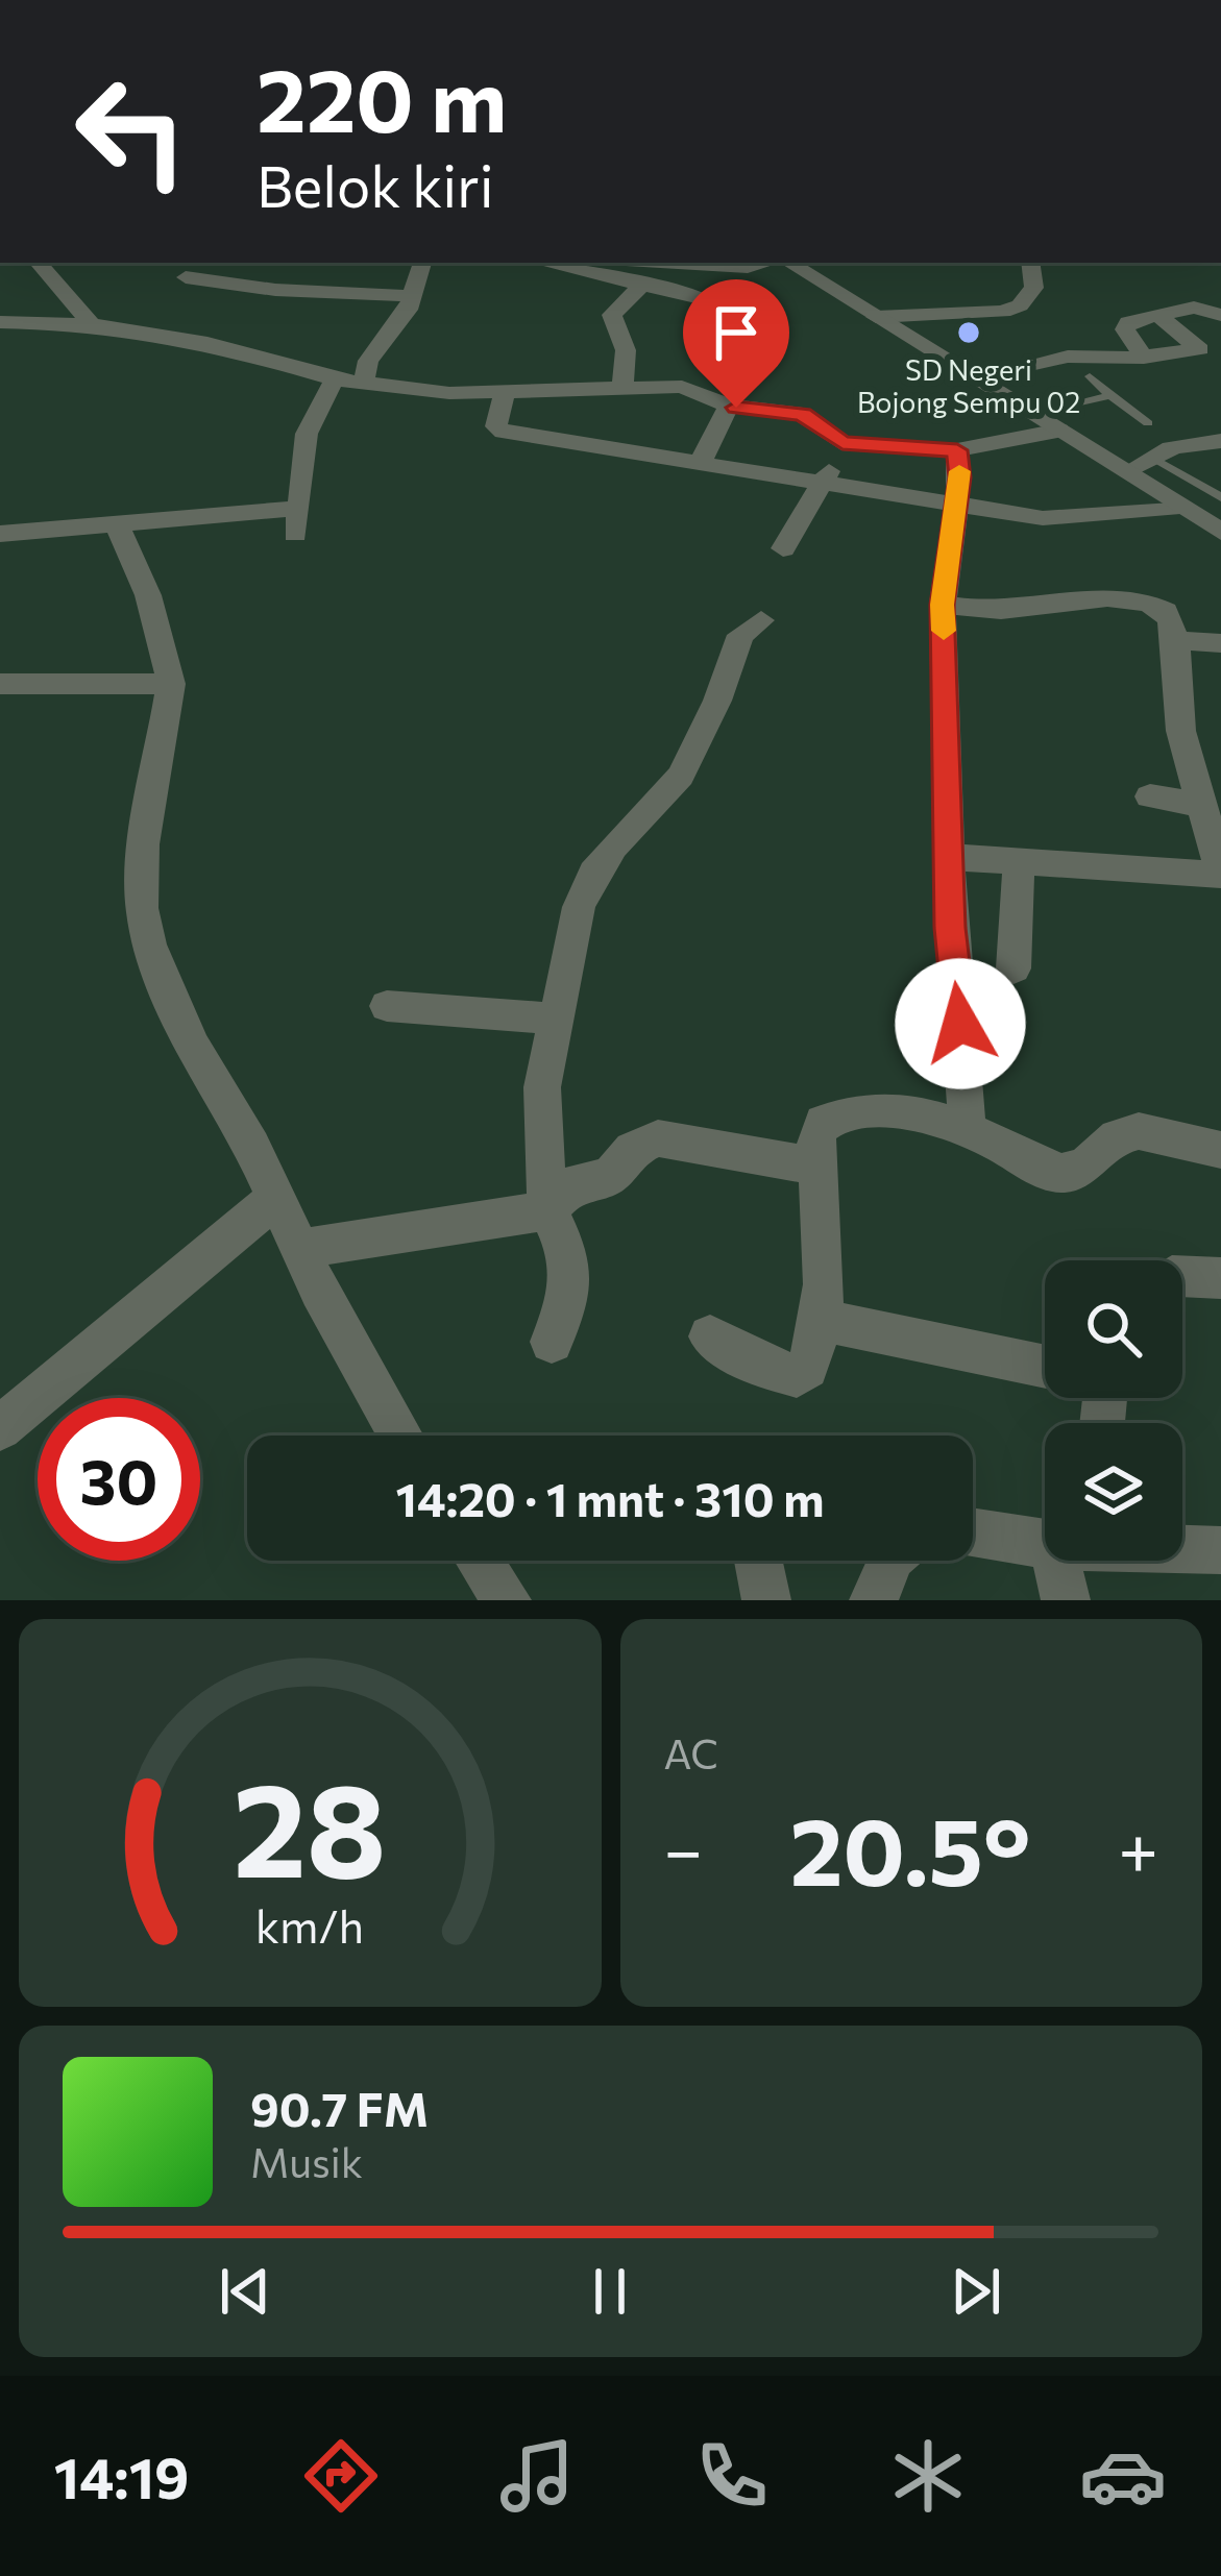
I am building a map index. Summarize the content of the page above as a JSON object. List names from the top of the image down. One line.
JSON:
{"places":["SD Negeri Bojong Sempu 02"],"page":{"turn":["220 m","Belok kiri"],"limit":"30","trip":"14:20 · 1 mnt · 310 m","tile":"AC","heat":["−","20.5°","+"],"song":["90.7 FM","Musik"],"tabs":"14:19","gauge":["28","km/h"]}}
